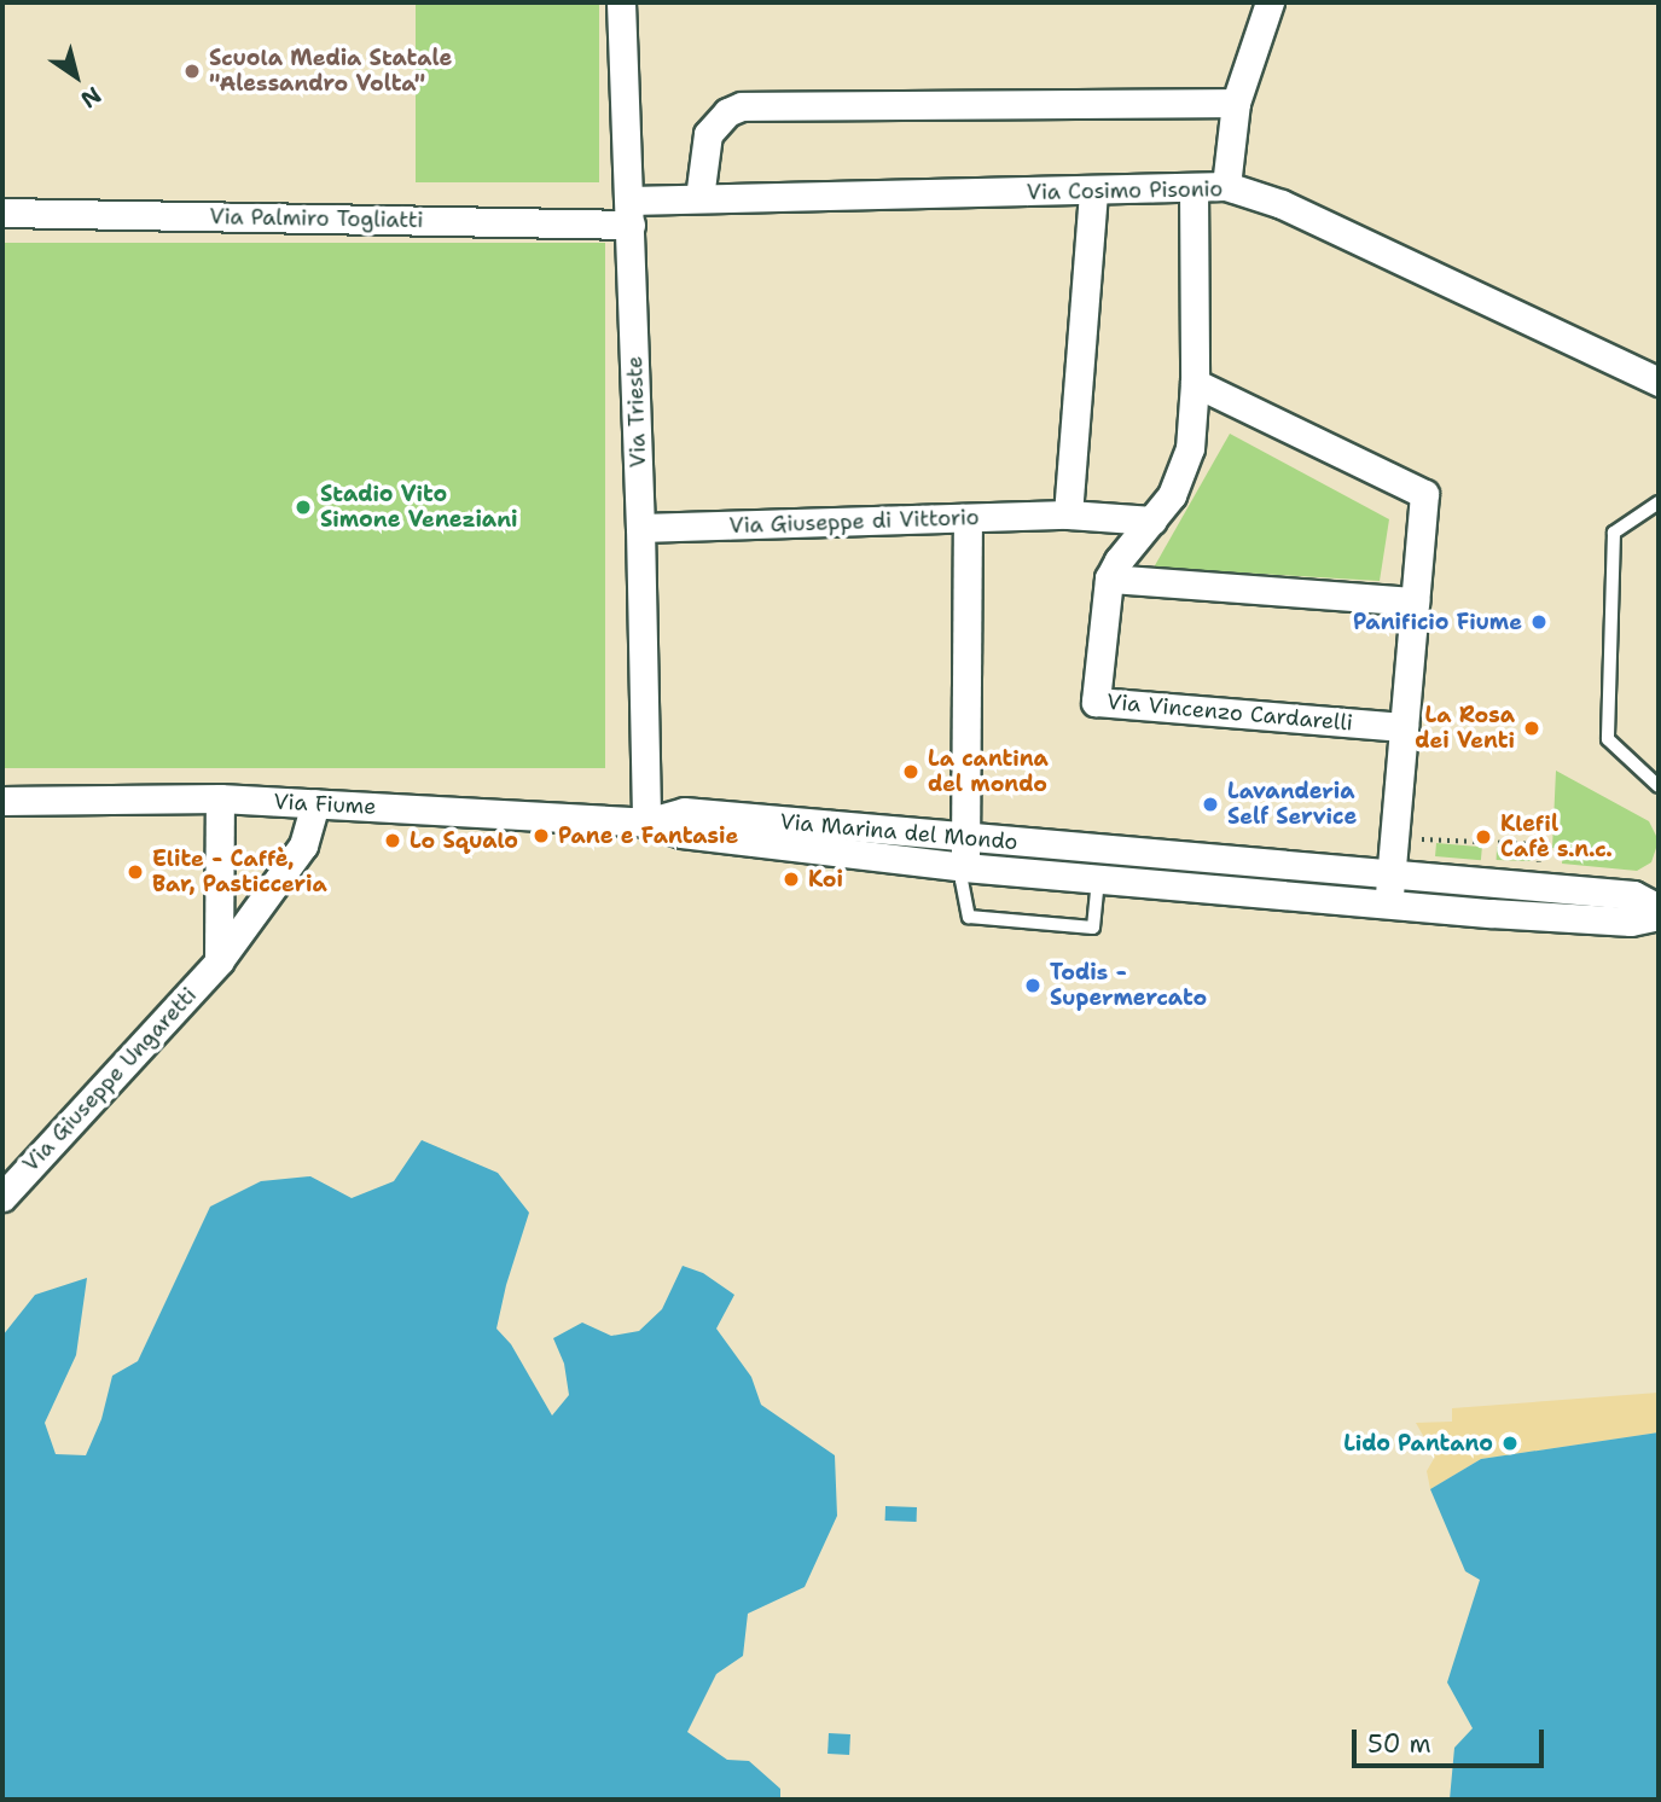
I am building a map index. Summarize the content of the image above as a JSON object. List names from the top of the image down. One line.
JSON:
{"streets":{"street":["Via Cosimo Pisonio","Via Palmiro Togliatti","Via Trieste","Via Giuseppe di Vittorio","Via Vincenzo Cardarelli","Via Fiume","Via Marina del Mondo","Via Giuseppe Ungaretti"]},"crossings":[["Via Cosimo Pisonio","Via Palmiro Togliatti"],["Via Cosimo Pisonio","Via Trieste"],["Via Cosimo Pisonio","Via Vincenzo Cardarelli"],["Via Palmiro Togliatti","Via Trieste"],["Via Trieste","Via Giuseppe di Vittorio"],["Via Trieste","Via Fiume"],["Via Trieste","Via Marina del Mondo"],["Via Giuseppe di Vittorio","Via Vincenzo Cardarelli"],["Via Fiume","Via Marina del Mondo"],["Via Fiume","Via Giuseppe Ungaretti"]],"places":["Scuola Media Statale \"Alessandro Volta\"","Stadio Vito Simone Veneziani","Panificio Fiume","La Rosa dei Venti","La cantina del mondo","Lavanderia Self Service","Pane e Fantasie","Klefil Cafè s.n.c.","Lo Squalo","Elite - Caffè, Bar, Pasticceria","Koi","Todis - Supermercato","Lido Pantano"],"scale_bar":"50 m","north":"bottom right"}
